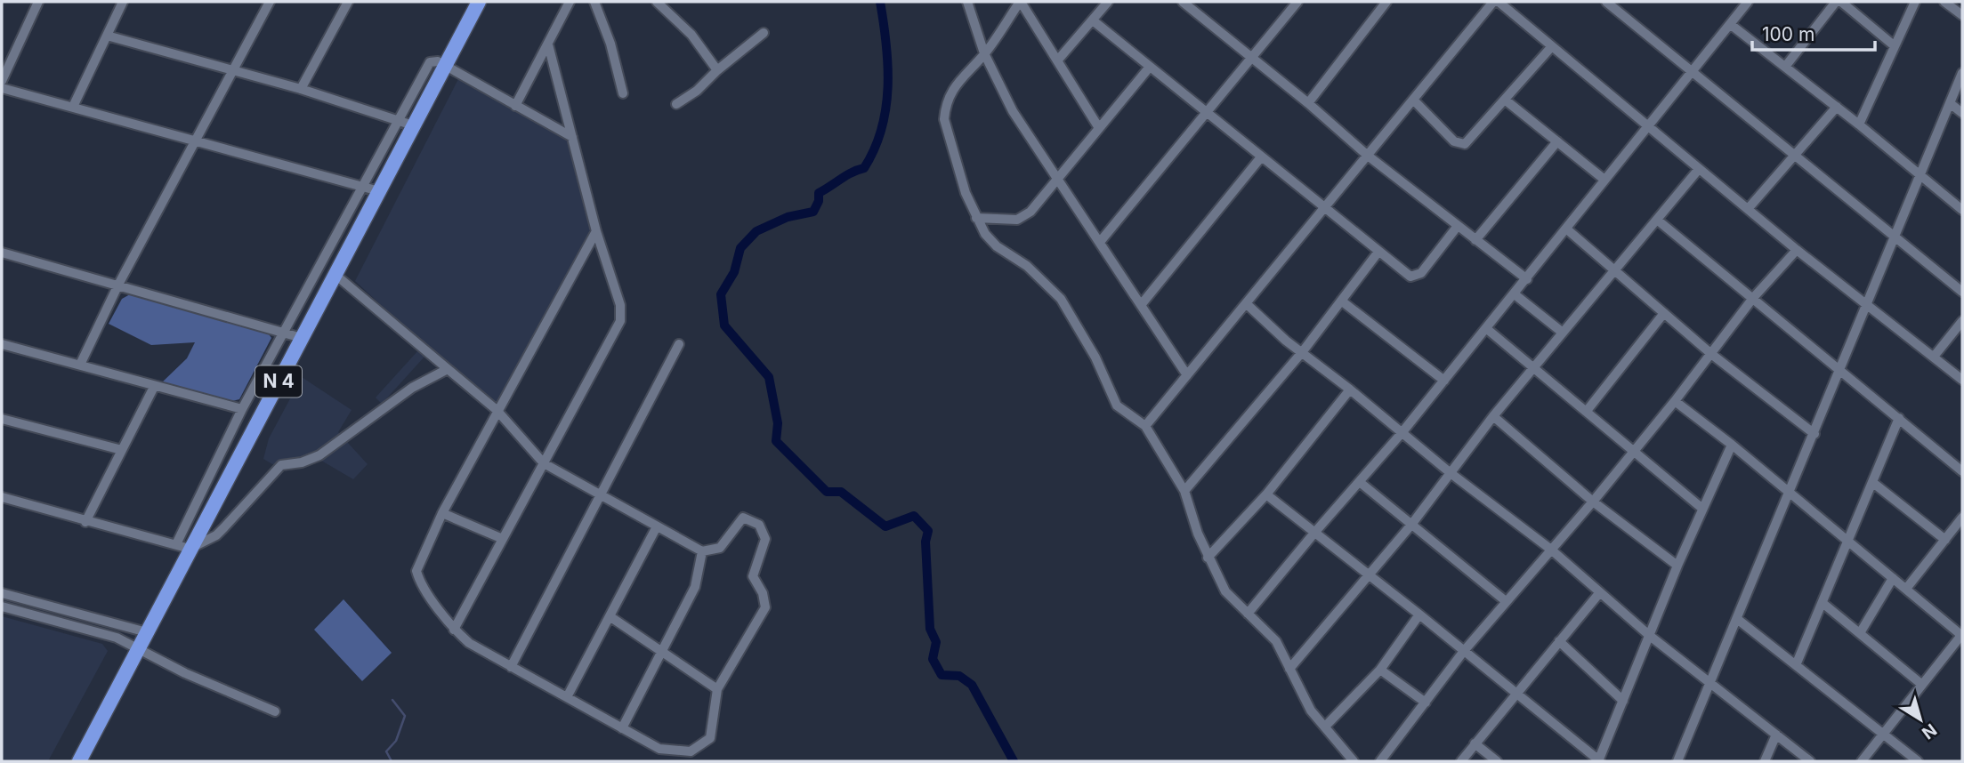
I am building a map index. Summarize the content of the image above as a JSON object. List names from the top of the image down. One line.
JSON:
{"streets":{"highway":["N 4"]},"scale_bar":"100 m","north":"bottom right"}
